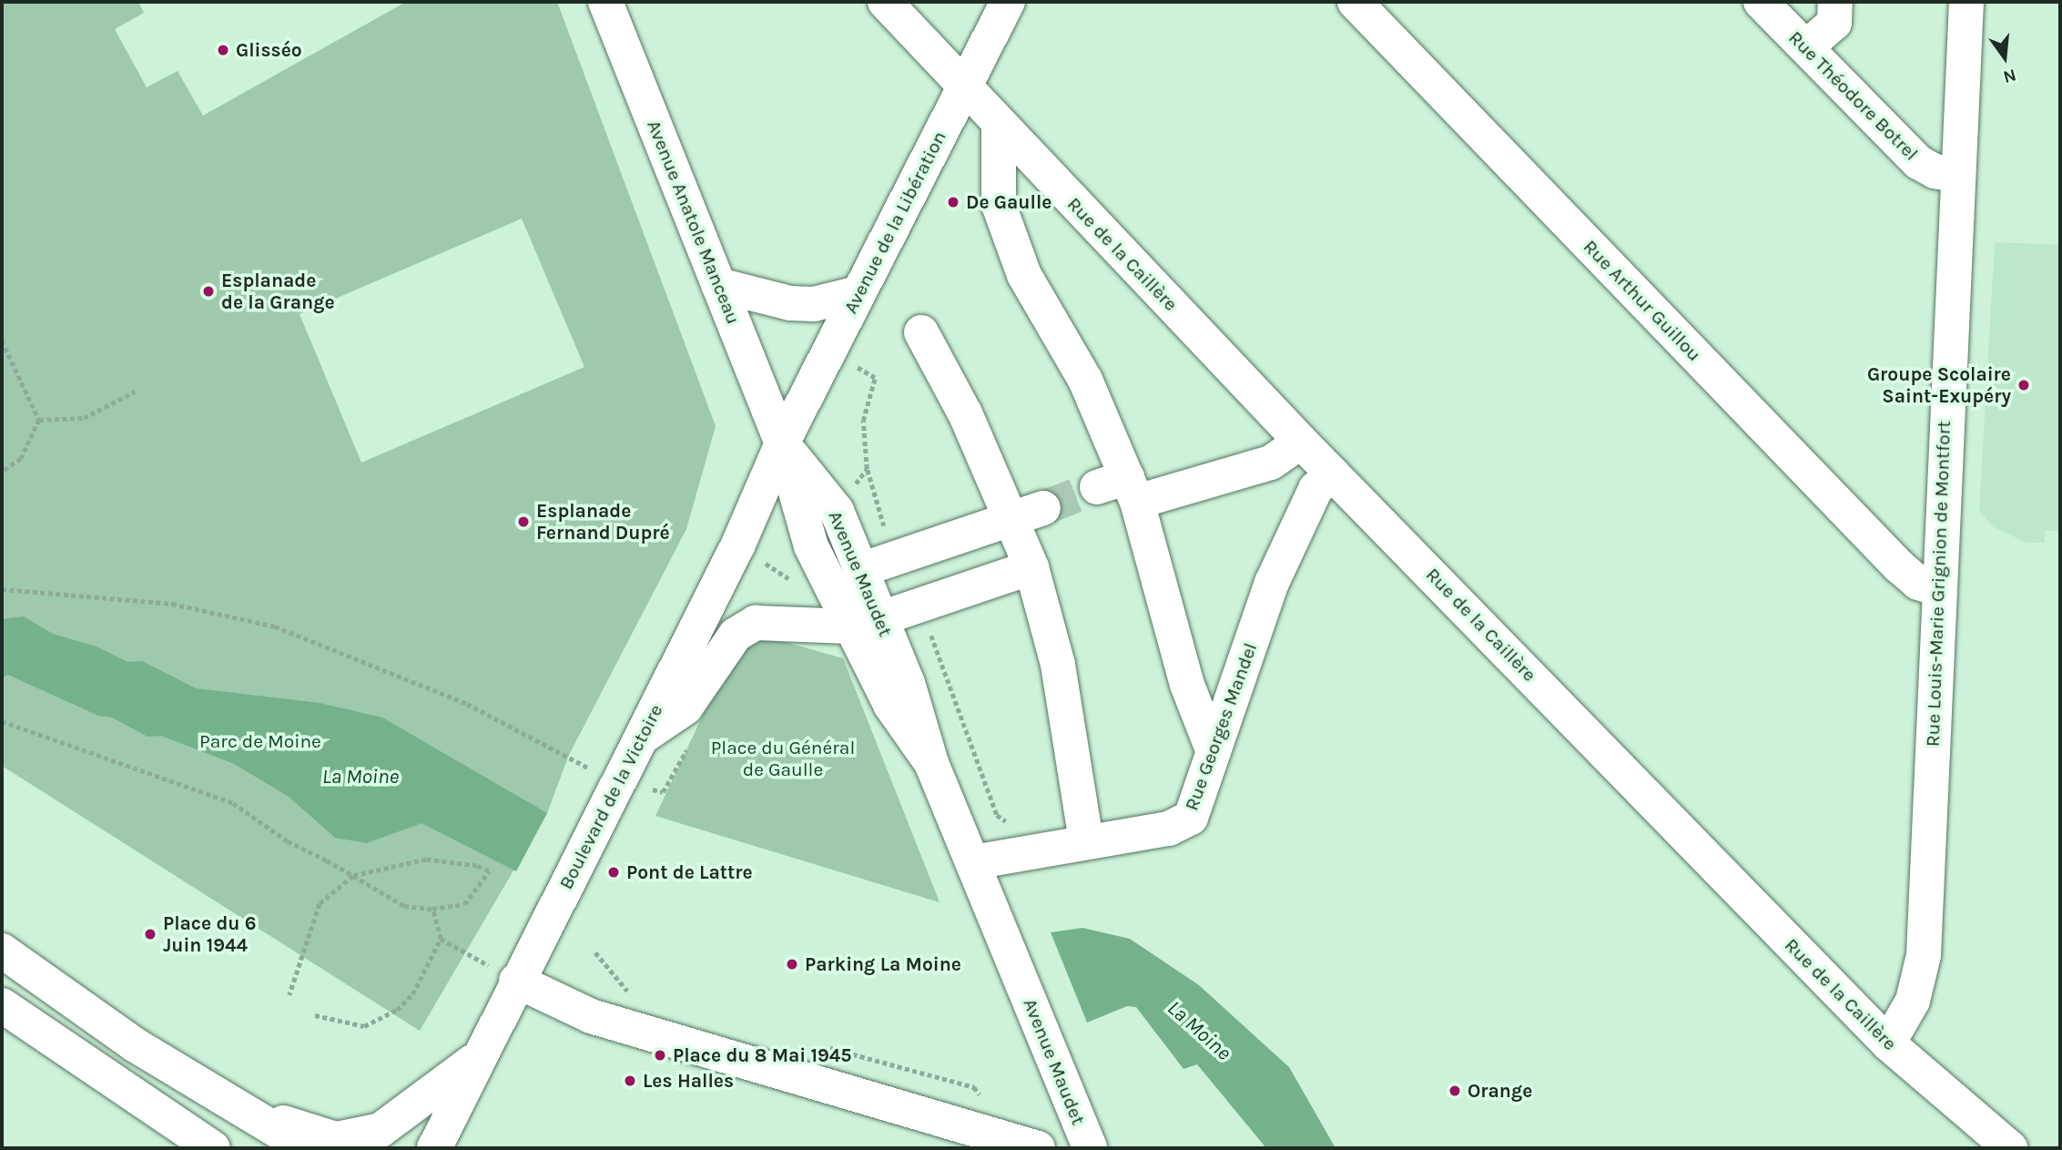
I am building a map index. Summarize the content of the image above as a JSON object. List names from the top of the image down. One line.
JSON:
{"streets":{"street":["Rue Théodore Botrel","Avenue Anatole Manceau","Avenue de la Libération","Rue de la Caillère","Rue Arthur Guillou","Avenue Maudet","Rue Louis-Marie Grignion de Montfort","Rue Georges Mandel","Boulevard de la Victoire"]},"crossings":[["Rue Théodore Botrel","Rue Louis-Marie Grignion de Montfort"],["Avenue Anatole Manceau","Avenue de la Libération"],["Avenue Anatole Manceau","Avenue Maudet"],["Avenue Anatole Manceau","Boulevard de la Victoire"],["Avenue de la Libération","Rue de la Caillère"],["Avenue de la Libération","Avenue Maudet"],["Avenue de la Libération","Boulevard de la Victoire"],["Rue de la Caillère","Rue Louis-Marie Grignion de Montfort"],["Rue de la Caillère","Rue Georges Mandel"],["Rue Arthur Guillou","Rue Louis-Marie Grignion de Montfort"],["Avenue Maudet","Rue Georges Mandel"],["Avenue Maudet","Boulevard de la Victoire"]],"water":["La Moine"],"parks":["Parc de Moine","Place du Général de Gaulle"],"places":["Glisséo","De Gaulle","Esplanade de la Grange","Groupe Scolaire Saint-Exupéry","Esplanade Fernand Dupré","Pont de Lattre","Place du 6 Juin 1944","Parking La Moine","Place du 8 Mai 1945","Les Halles","Orange"],"north":"bottom"}
